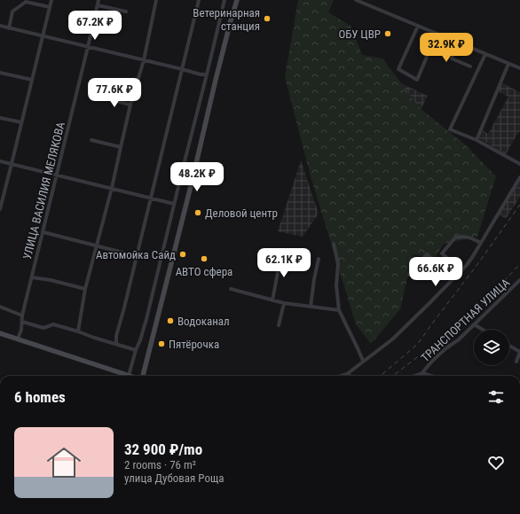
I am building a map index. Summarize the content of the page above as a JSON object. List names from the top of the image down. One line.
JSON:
{"streets":{"street":["УЛИЦА ВАСИЛИЯ МЕЛЯКОВА","ТРАНСПОРТНАЯ УЛИЦА"]},"places":["Ветеринарная станция","ОБУ ЦВР","Деловой центр","Автомойка Сайд","АВТО сфера","Водоканал","Пятёрочка"],"page":{"price":["67.2K ₽","32.9K ₽","77.6K ₽","48.2K ₽","62.1K ₽","66.6K ₽"],"heading":"6 homes","list":[{"name":"32 900 ₽/mo","note":"2 rooms · 76 m² · улица Дубовая Роща"}]}}
